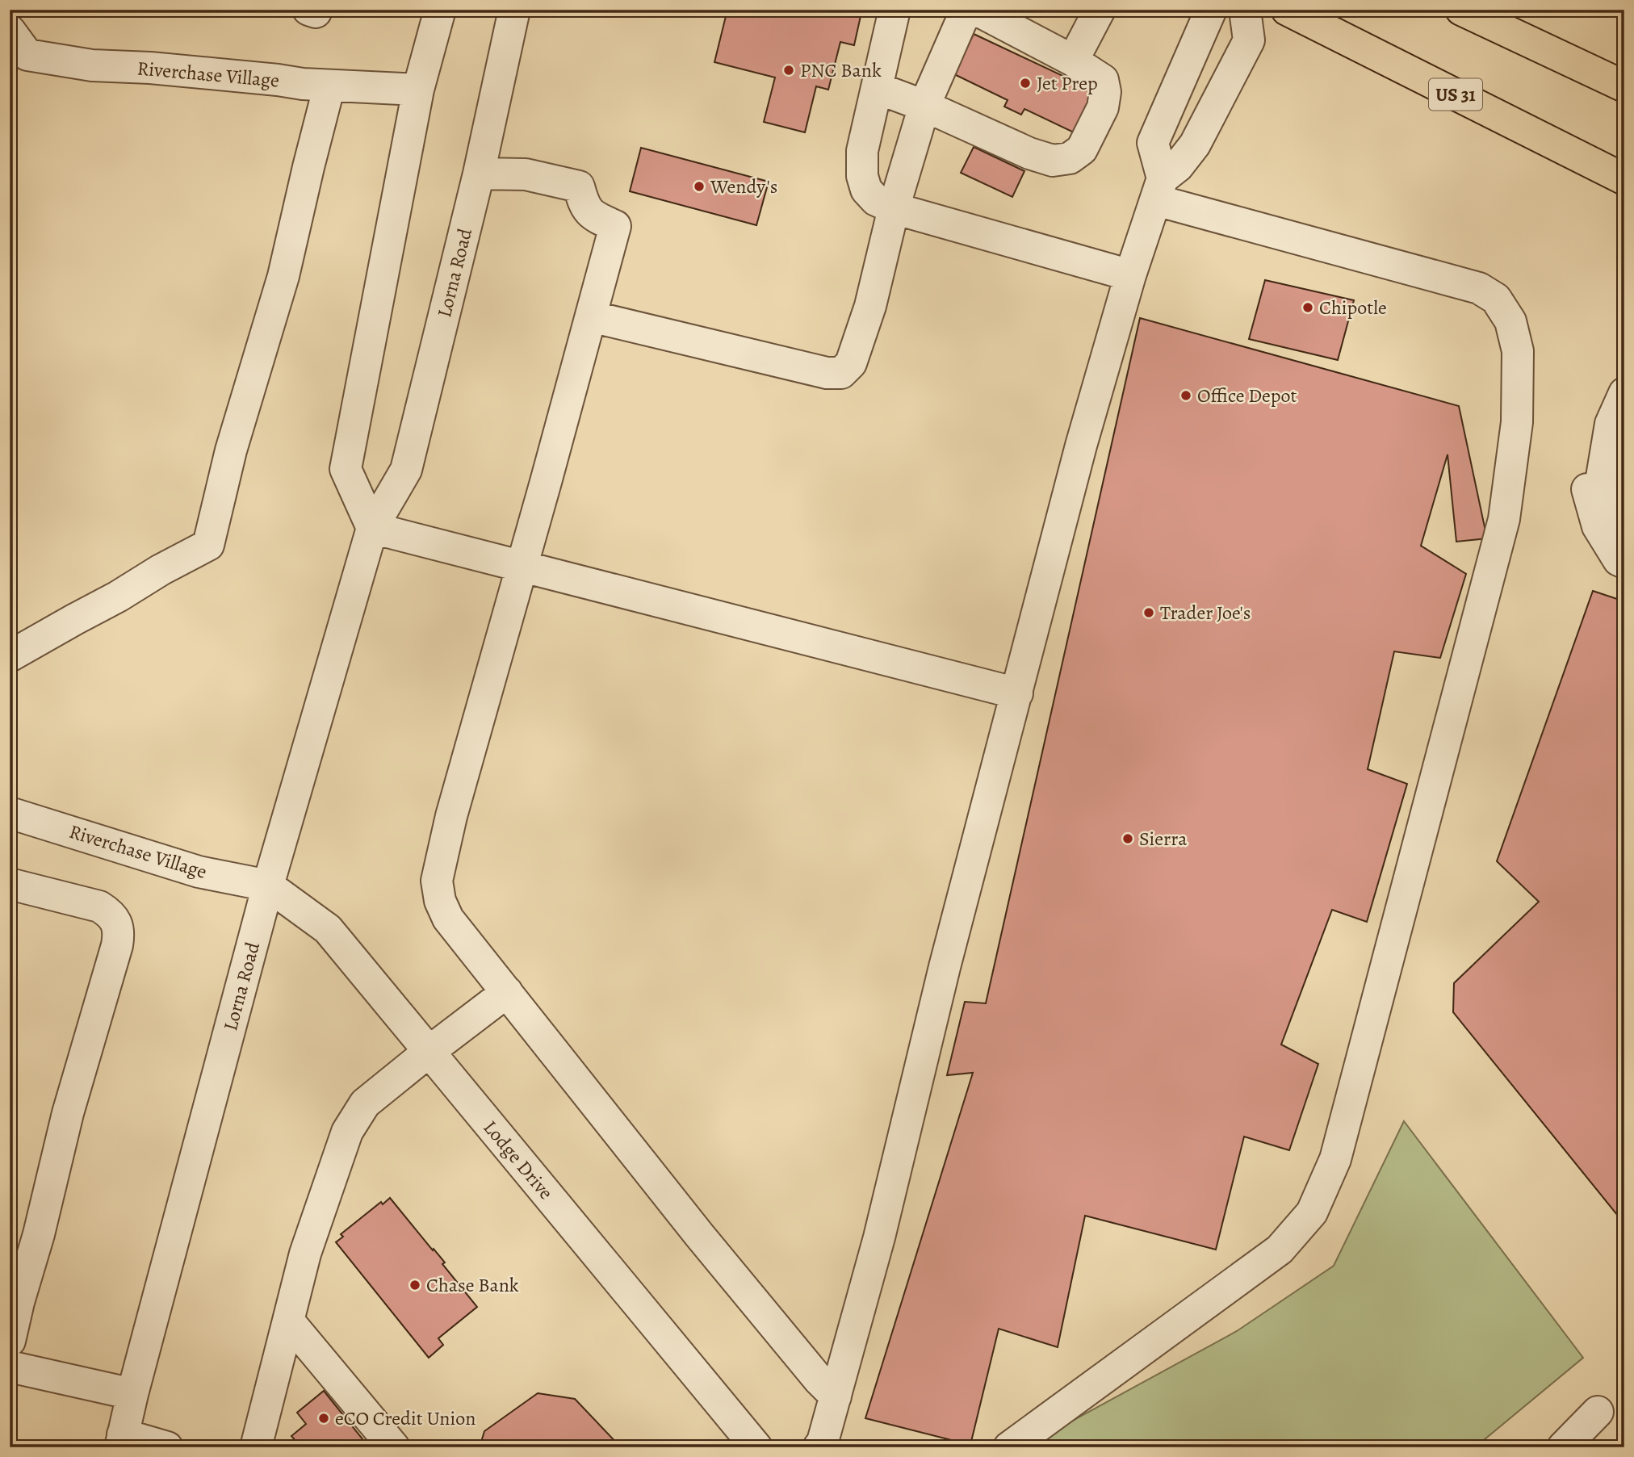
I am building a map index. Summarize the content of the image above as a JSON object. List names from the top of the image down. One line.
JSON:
{"streets":{"main road":["US 31"],"street":["Riverchase Village","Lorna Road","Lodge Drive"]},"crossings":[["Riverchase Village","Lorna Road"],["Riverchase Village","Lodge Drive"],["Lorna Road","Lodge Drive"]],"places":["PNC Bank","Jet Prep","Wendy's","Chipotle","Office Depot","Trader Joe's","Sierra","Chase Bank","eCO Credit Union"]}
